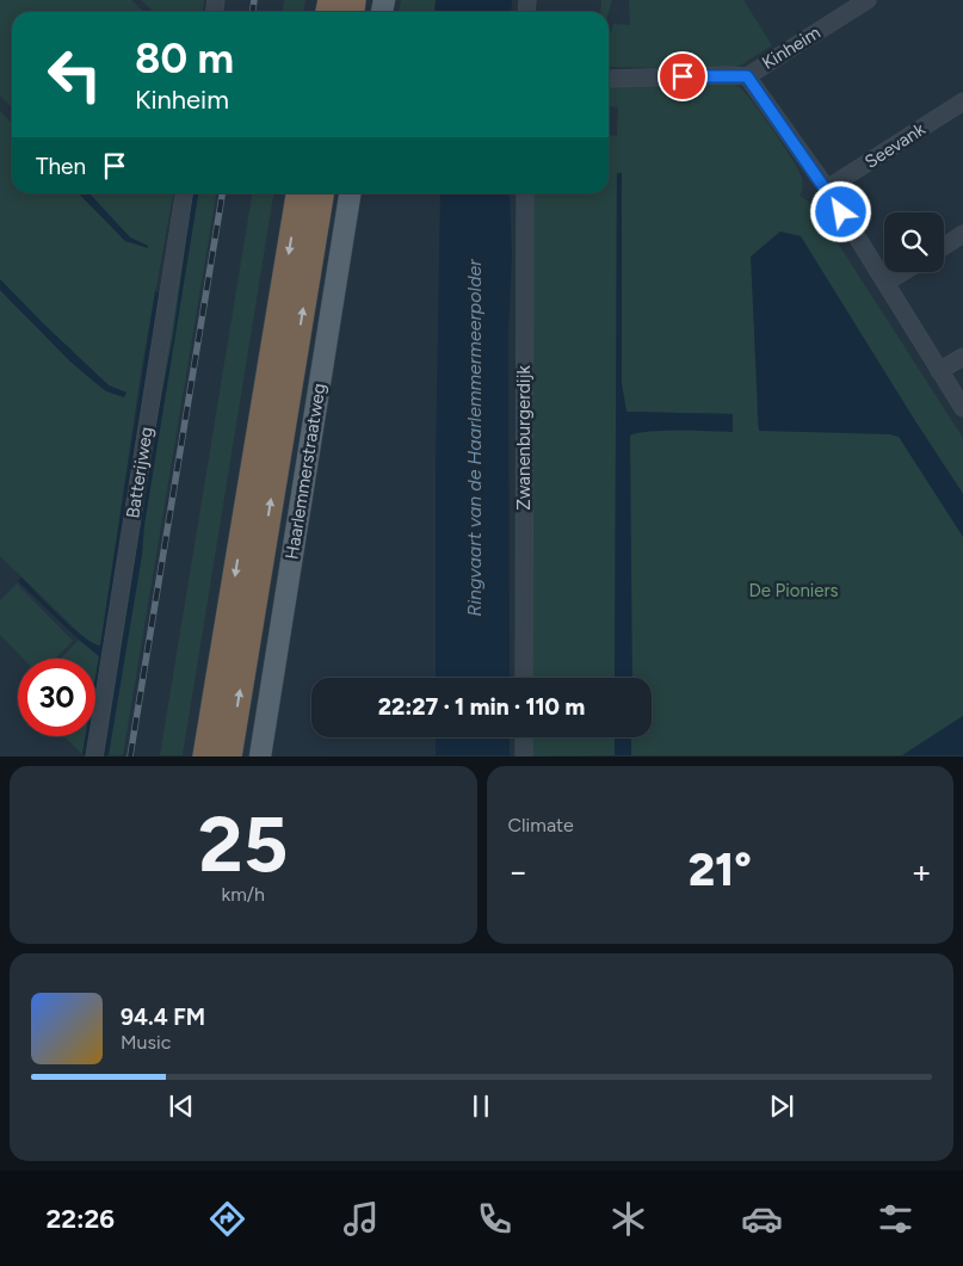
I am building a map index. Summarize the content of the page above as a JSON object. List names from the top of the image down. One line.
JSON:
{"streets":{"main road":["Haarlemmerstraatweg"],"street":["Kinheim","Seevank","Zwanenburgerdijk","Batterijweg"]},"water":["Ringvaart van de Haarlemmermeerpolder"],"parks":["De Pioniers"],"page":{"turn":["80 m","Kinheim"],"then":"Then","limit":"30","trip":"22:27 · 1 min · 110 m","tile":[["25","km/h"],"Climate"],"heat":["−","21°","+"],"song":["94.4 FM","Music"],"tabs":"22:26"}}
